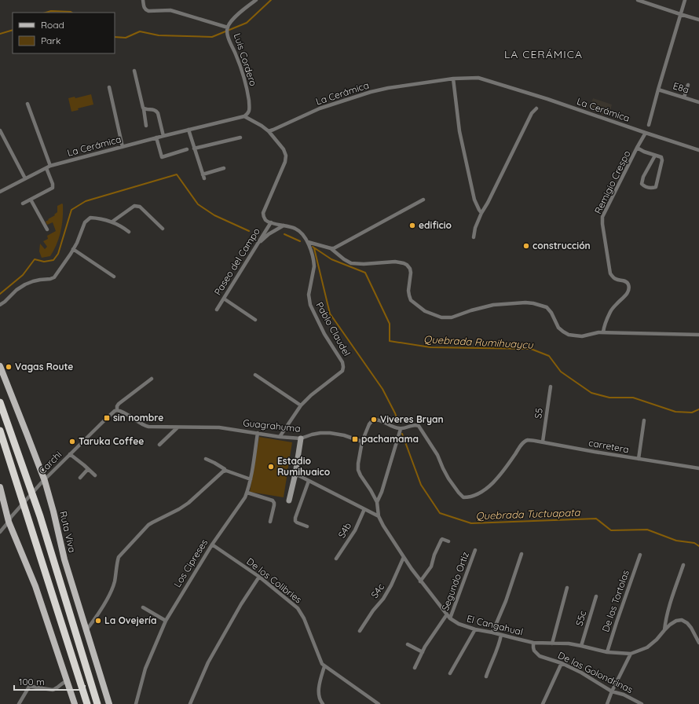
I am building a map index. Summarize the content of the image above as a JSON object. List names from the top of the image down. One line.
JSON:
{"streets":{"main road":["Ruta Viva"],"street":["Luis Cordero","E8a","La Cerámica","Remigio Crespo","Paseo del Campo","Pablo Claudel","S5","Guagrahuma","carretera","Carchi","S4b","Los Cipreses","De los Colibries","Segundo Ortiz","S4c","De las Tortolas","S5c","El Cangahual","De las Golondrinas"]},"crossings":[["Luis Cordero","La Cerámica"],["La Cerámica","Remigio Crespo"],["Paseo del Campo","Pablo Claudel"],["Pablo Claudel","Guagrahuma"],["S5","carretera"],["Guagrahuma","Carchi"],["Guagrahuma","Los Cipreses"],["Guagrahuma","El Cangahual"],["Carchi","Ruta Viva"],["Los Cipreses","De los Colibries"],["Segundo Ortiz","El Cangahual"],["S4c","El Cangahual"],["De las Tortolas","El Cangahual"],["S5c","El Cangahual"],["El Cangahual","De las Golondrinas"]],"districts":["LA CERÁMICA"],"water":["Quebrada Rumihuaycu","Quebrada Tuctuapata"],"places":{"other":["edificio","construcción","Vagas Route","Viveres Bryan","Taruka Coffee","Estadio Rumihuaico","La Ovejería"],"transit":["sin nombre","pachamama"]},"legend":["Road","Park"],"scale_bar":"100 m"}
